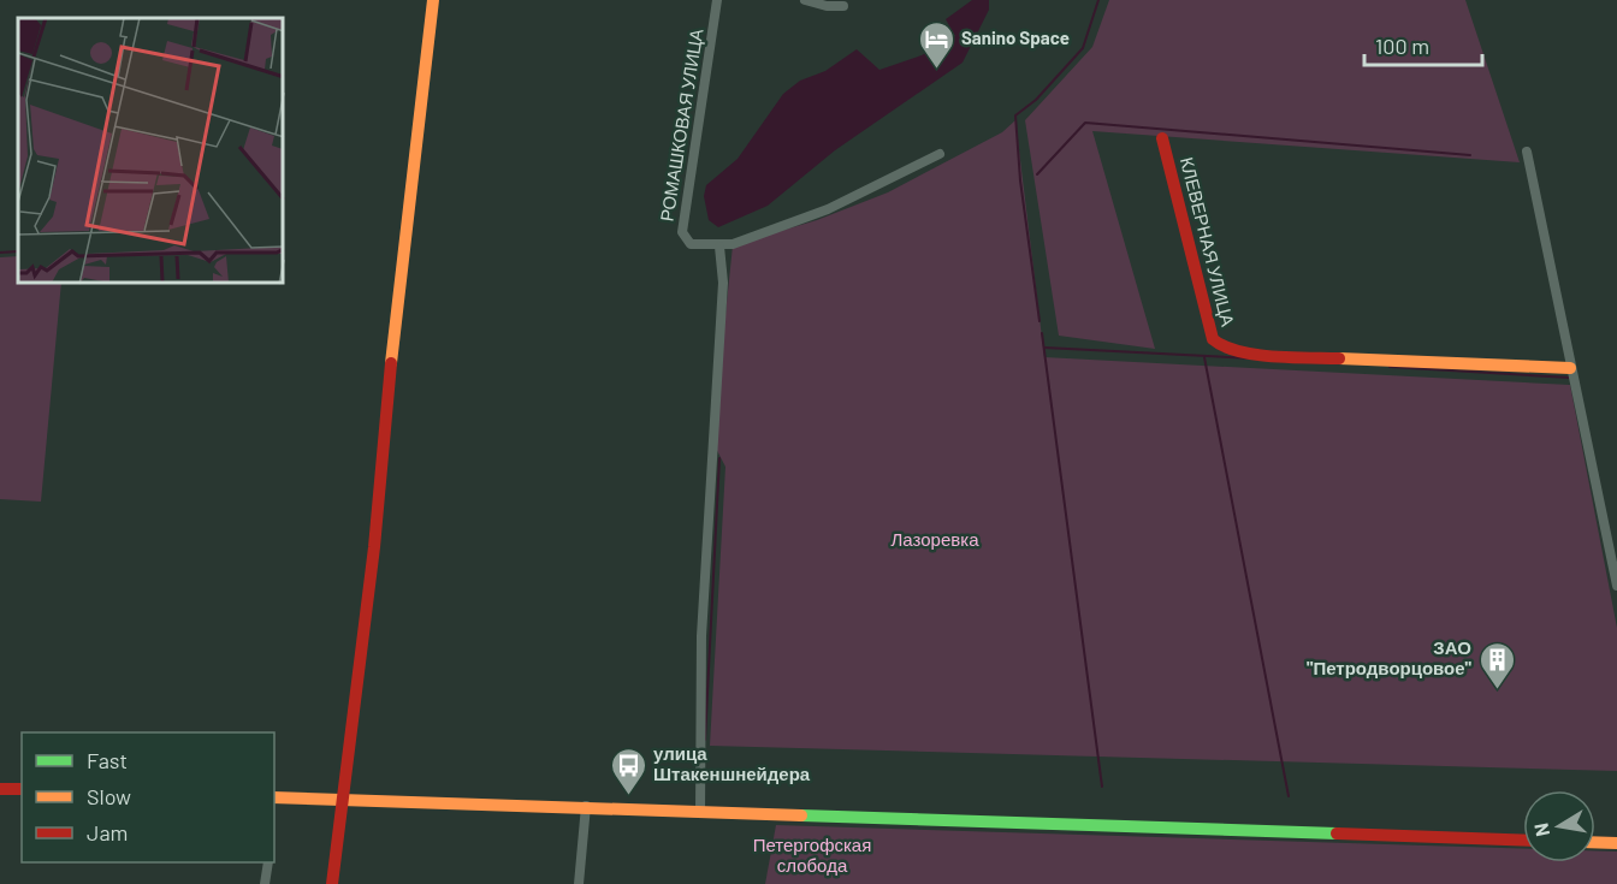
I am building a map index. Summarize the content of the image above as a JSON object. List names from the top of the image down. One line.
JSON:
{"streets":{"street":["РОМАШКОВАЯ УЛИЦА","КЛЕВЕРНАЯ УЛИЦА"]},"parks":["Лазоревка","Петергофская слобода"],"places":{"hotel":["Sanino Space"],"building":["ЗАО \"Петродворцовое\""],"bus stop":["улица Штакеншнейдера"]},"legend":["Fast","Slow","Jam"],"scale_bar":"100 m","north":"left"}
